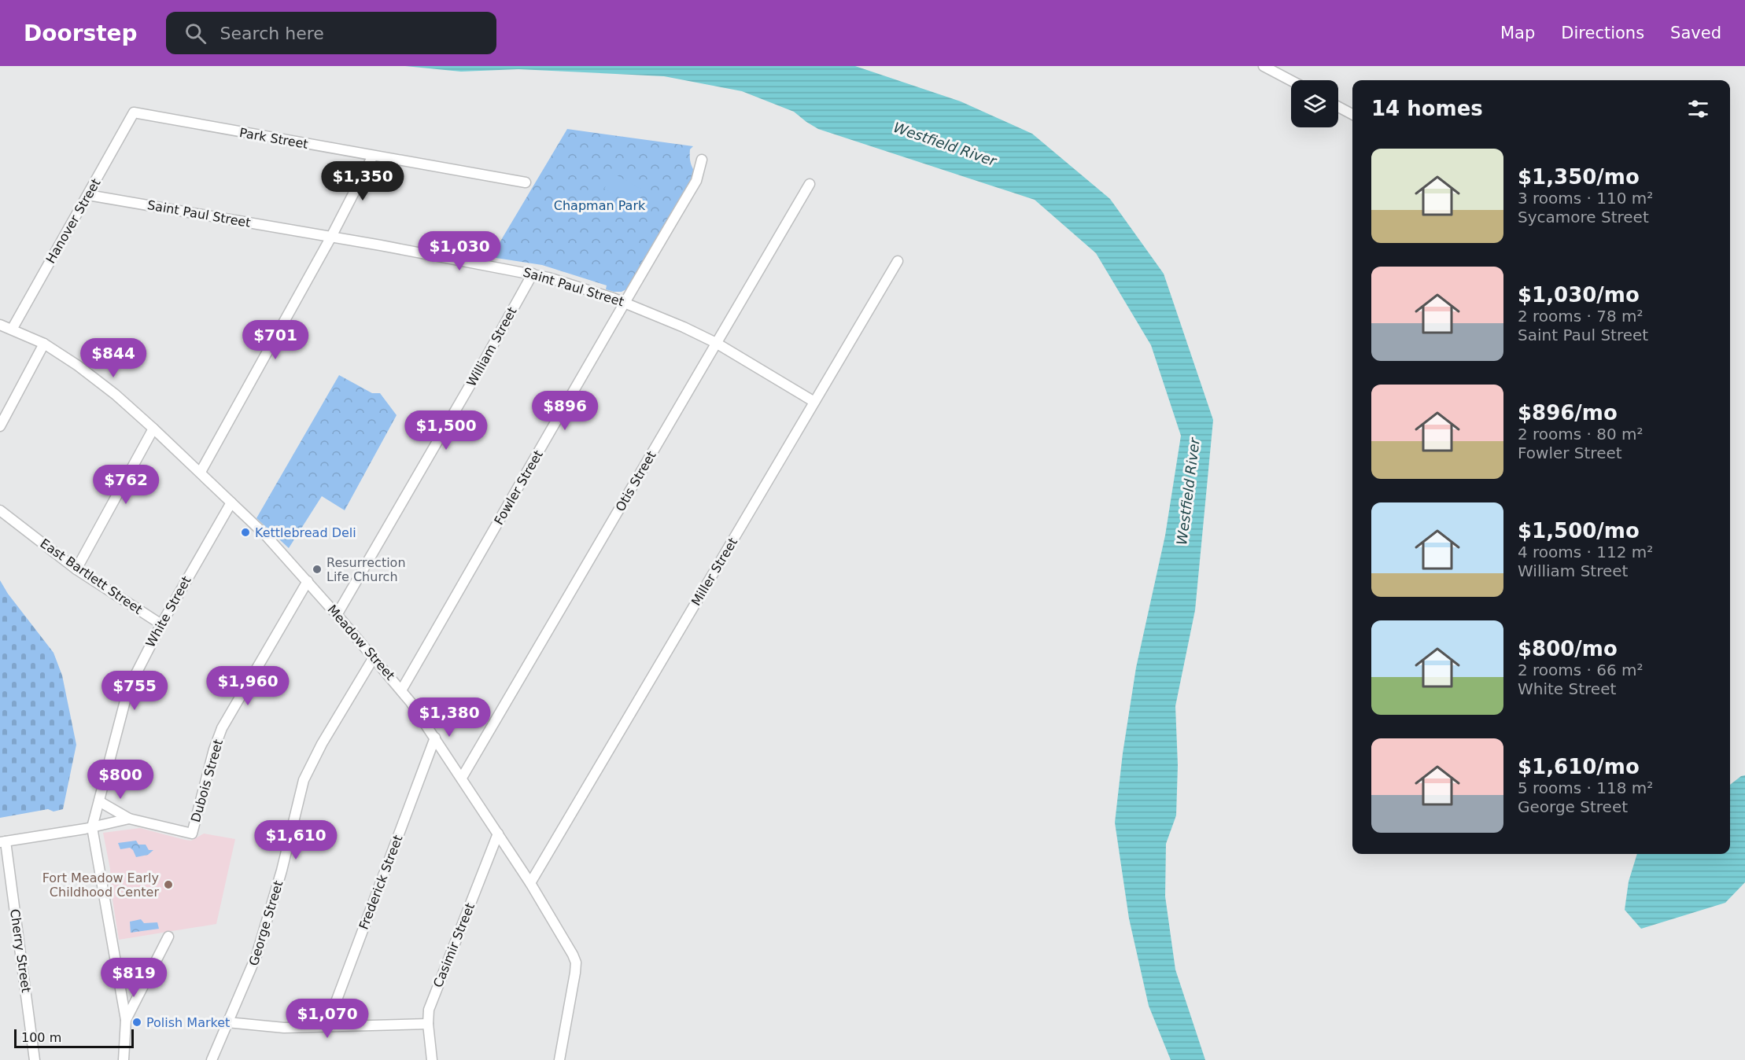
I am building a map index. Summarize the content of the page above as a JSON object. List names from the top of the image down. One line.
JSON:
{"streets":{"street":["Park Street","Saint Paul Street","Hanover Street","William Street","Otis Street","Fowler Street","Miller Street","East Bartlett Street","White Street","Meadow Street","Dubois Street","Frederick Street","George Street","Casimir Street","Cherry Street"]},"crossings":[["Park Street","Hanover Street"],["Saint Paul Street","Hanover Street"],["Saint Paul Street","William Street"],["Saint Paul Street","Otis Street"],["Saint Paul Street","Fowler Street"],["Saint Paul Street","Miller Street"],["Hanover Street","Meadow Street"],["William Street","Meadow Street"],["Otis Street","Meadow Street"],["Fowler Street","Meadow Street"],["Miller Street","Meadow Street"],["East Bartlett Street","White Street"],["White Street","Meadow Street"],["Meadow Street","Dubois Street"],["Meadow Street","Frederick Street"],["Meadow Street","George Street"],["Meadow Street","Casimir Street"]],"water":["Westfield River"],"parks":["Chapman Park"],"places":["Kettlebread Deli","Resurrection Life Church","Fort Meadow Early Childhood Center","Polish Market"],"scale_bar":"100 m","page":{"header":"Doorstep","search":"Search here","nav":["Map","Directions","Saved"],"heading":"14 homes","list":[{"name":"$1,350/mo","note":"3 rooms · 110 m² · Sycamore Street"},{"name":"$1,030/mo","note":"2 rooms · 78 m² · Saint Paul Street"},{"name":"$896/mo","note":"2 rooms · 80 m² · Fowler Street"},{"name":"$1,500/mo","note":"4 rooms · 112 m² · William Street"},{"name":"$800/mo","note":"2 rooms · 66 m² · White Street"},{"name":"$1,610/mo","note":"5 rooms · 118 m² · George Street"}],"price":["$1,350","$1,030","$701","$844","$896","$1,500","$762","$1,960","$755","$1,380","$800","$1,610","$819","$1,070"],"scale":"100 m"}}
